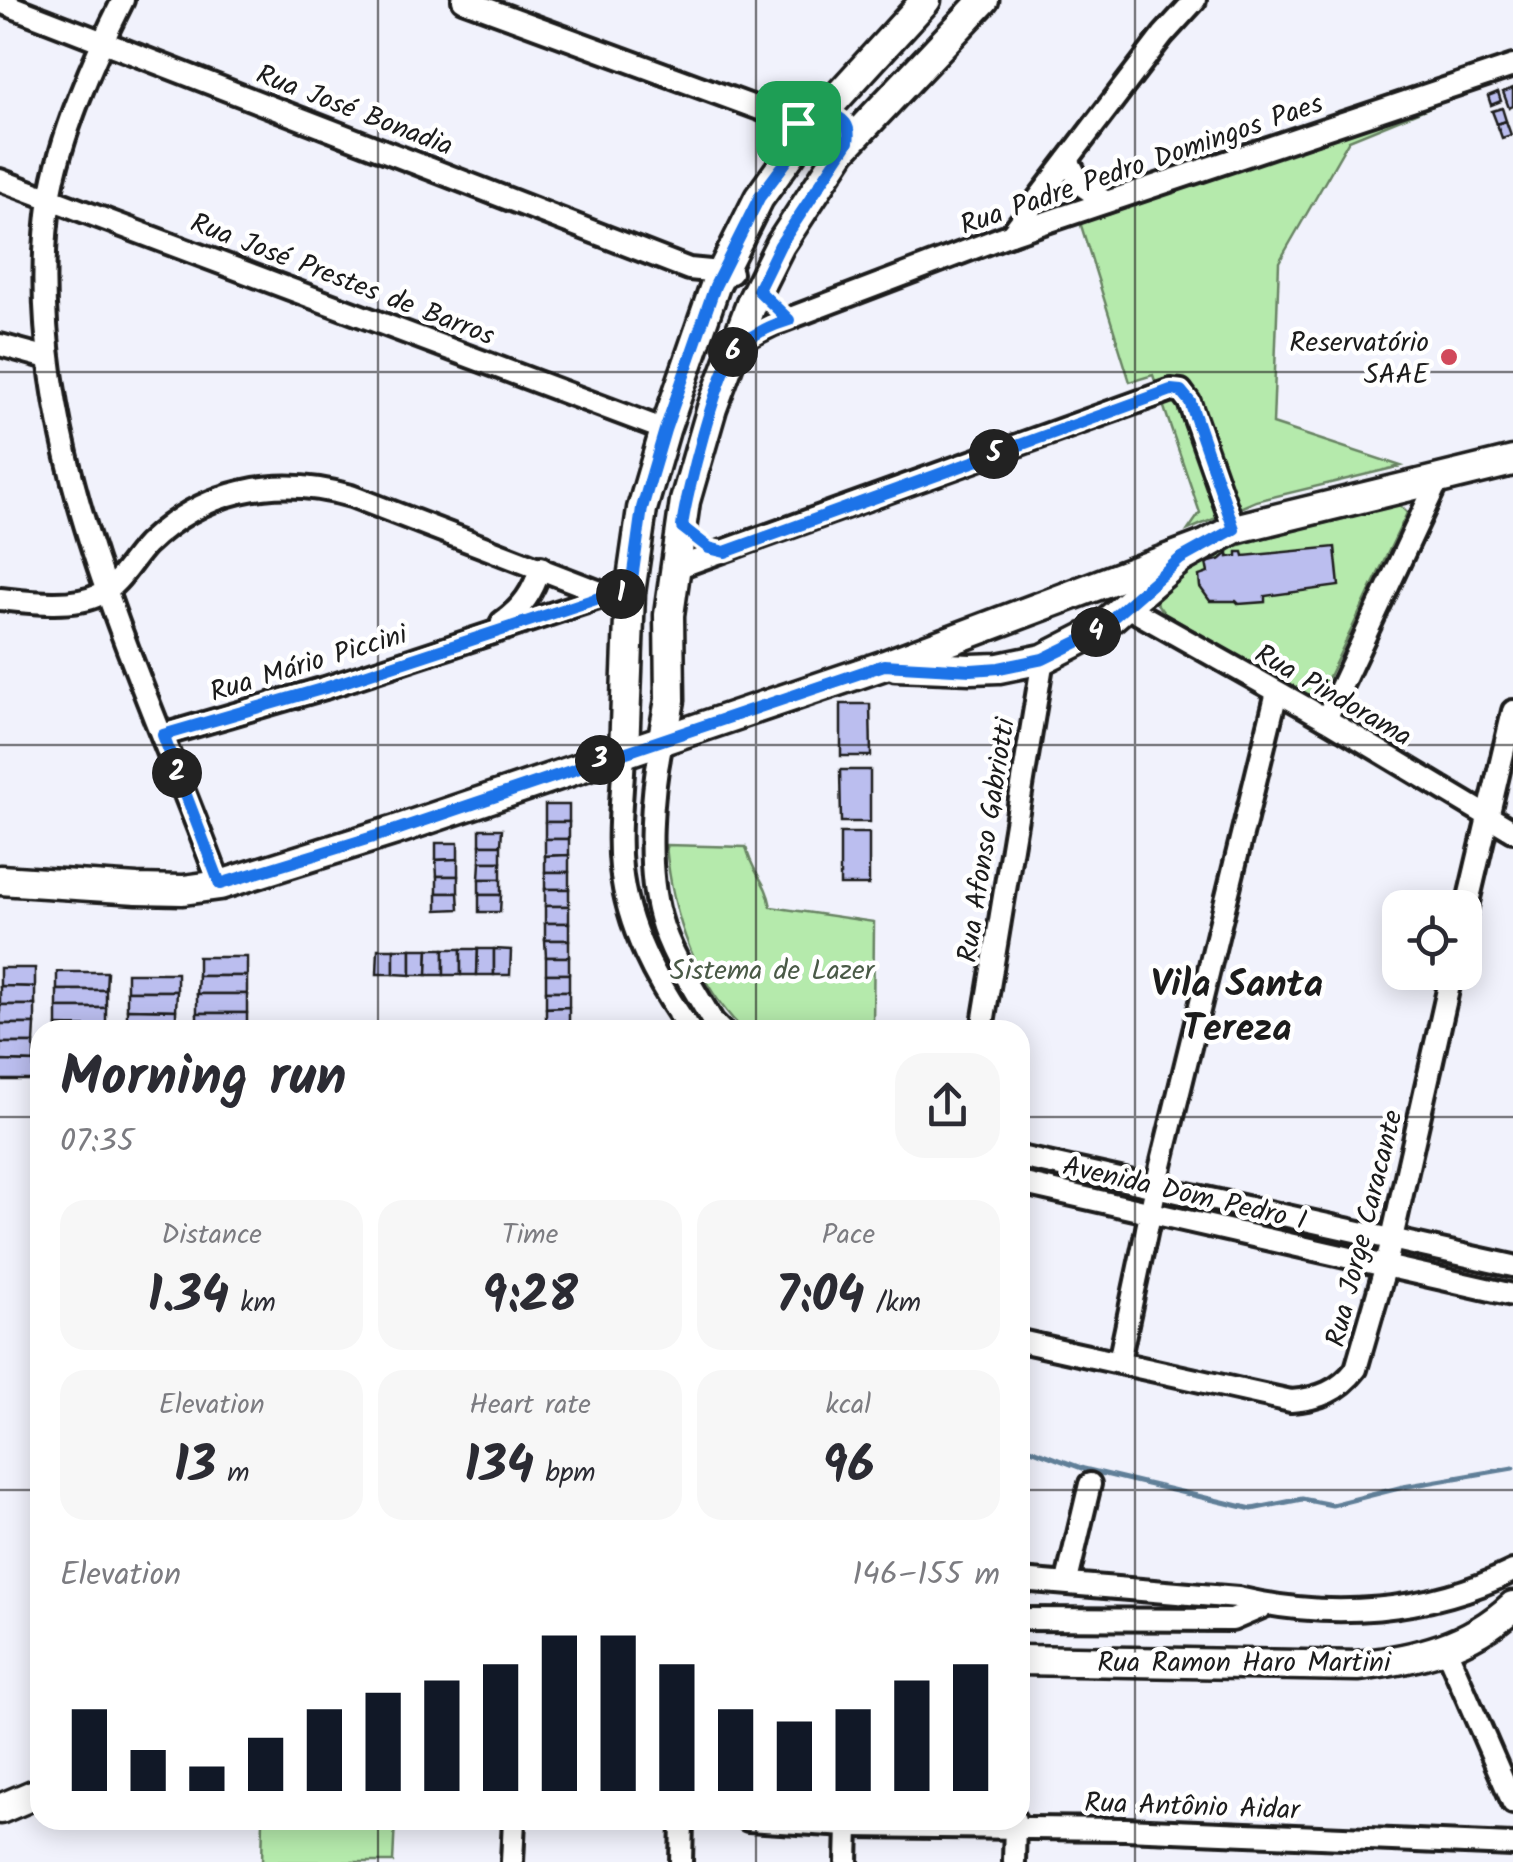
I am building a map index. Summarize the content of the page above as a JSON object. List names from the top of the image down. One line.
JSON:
{"streets":{"street":["Rua José Bonadia","Rua Padre Pedro Domingos Paes","Rua José Prestes de Barros","Rua Mário Piccini","Rua Pindorama","Rua Afonso Gabriotti","Avenida Dom Pedro I","Rua Jorge Caracante","Rua Ramon Haro Martini","Rua Antônio Aidar"]},"crossings":[["Rua José Bonadia","Rua Padre Pedro Domingos Paes"],["Avenida Dom Pedro I","Rua Jorge Caracante"]],"districts":["Vila Santa Tereza"],"parks":["Sistema de Lazer"],"places":["Reservatório SAAE"],"page":{"pins":["6","5","1","4","3","2"],"heading":["Morning run","07:35"],"stats":[["Distance","1.34 km"],["Time","9:28"],["Pace","7:04 /km"],["Elevation","13 m"],["Heart rate","134 bpm"],["kcal","96"]],"chart":["Elevation","146–155 m"]}}
